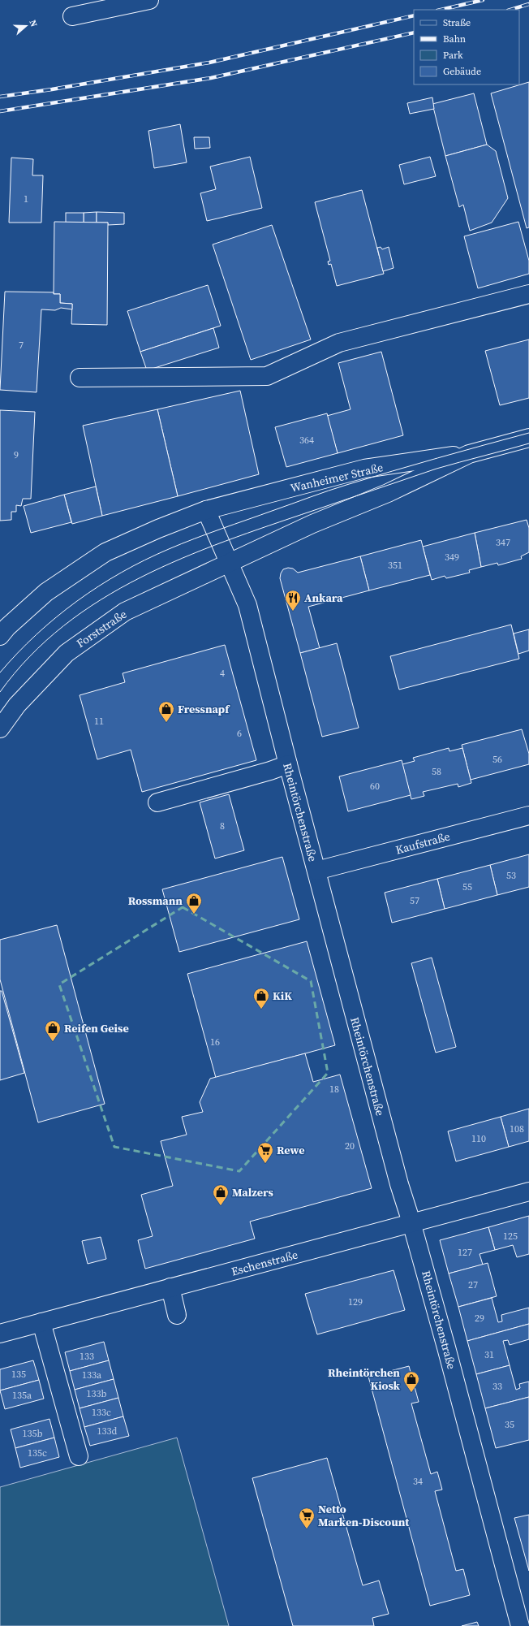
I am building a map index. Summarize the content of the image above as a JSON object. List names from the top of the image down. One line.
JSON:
{"streets":{"street":["Wanheimer Straße","Forststraße","Rheintörchenstraße","Kaufstraße","Eschenstraße"]},"crossings":[["Wanheimer Straße","Forststraße"],["Wanheimer Straße","Rheintörchenstraße"],["Forststraße","Rheintörchenstraße"],["Rheintörchenstraße","Kaufstraße"],["Rheintörchenstraße","Eschenstraße"]],"places":{"restaurant":["Ankara"],"shop":["Fressnapf","Rossmann","KiK","Reifen Geise","Malzers","Rheintörchen Kiosk"],"supermarket":["Rewe","Netto Marken-Discount"]},"house_numbers":["1","7","364","9","347","349","351","4","11","6","56","58","60","8","53","55","57","16","18","108","110","20","125","127","27","129","29","31","133","135","133a","33","133b","135a","133c","35","133d","135b","135c","34"],"legend":["Straße","Bahn","Park","Gebäude"],"north":"right"}
